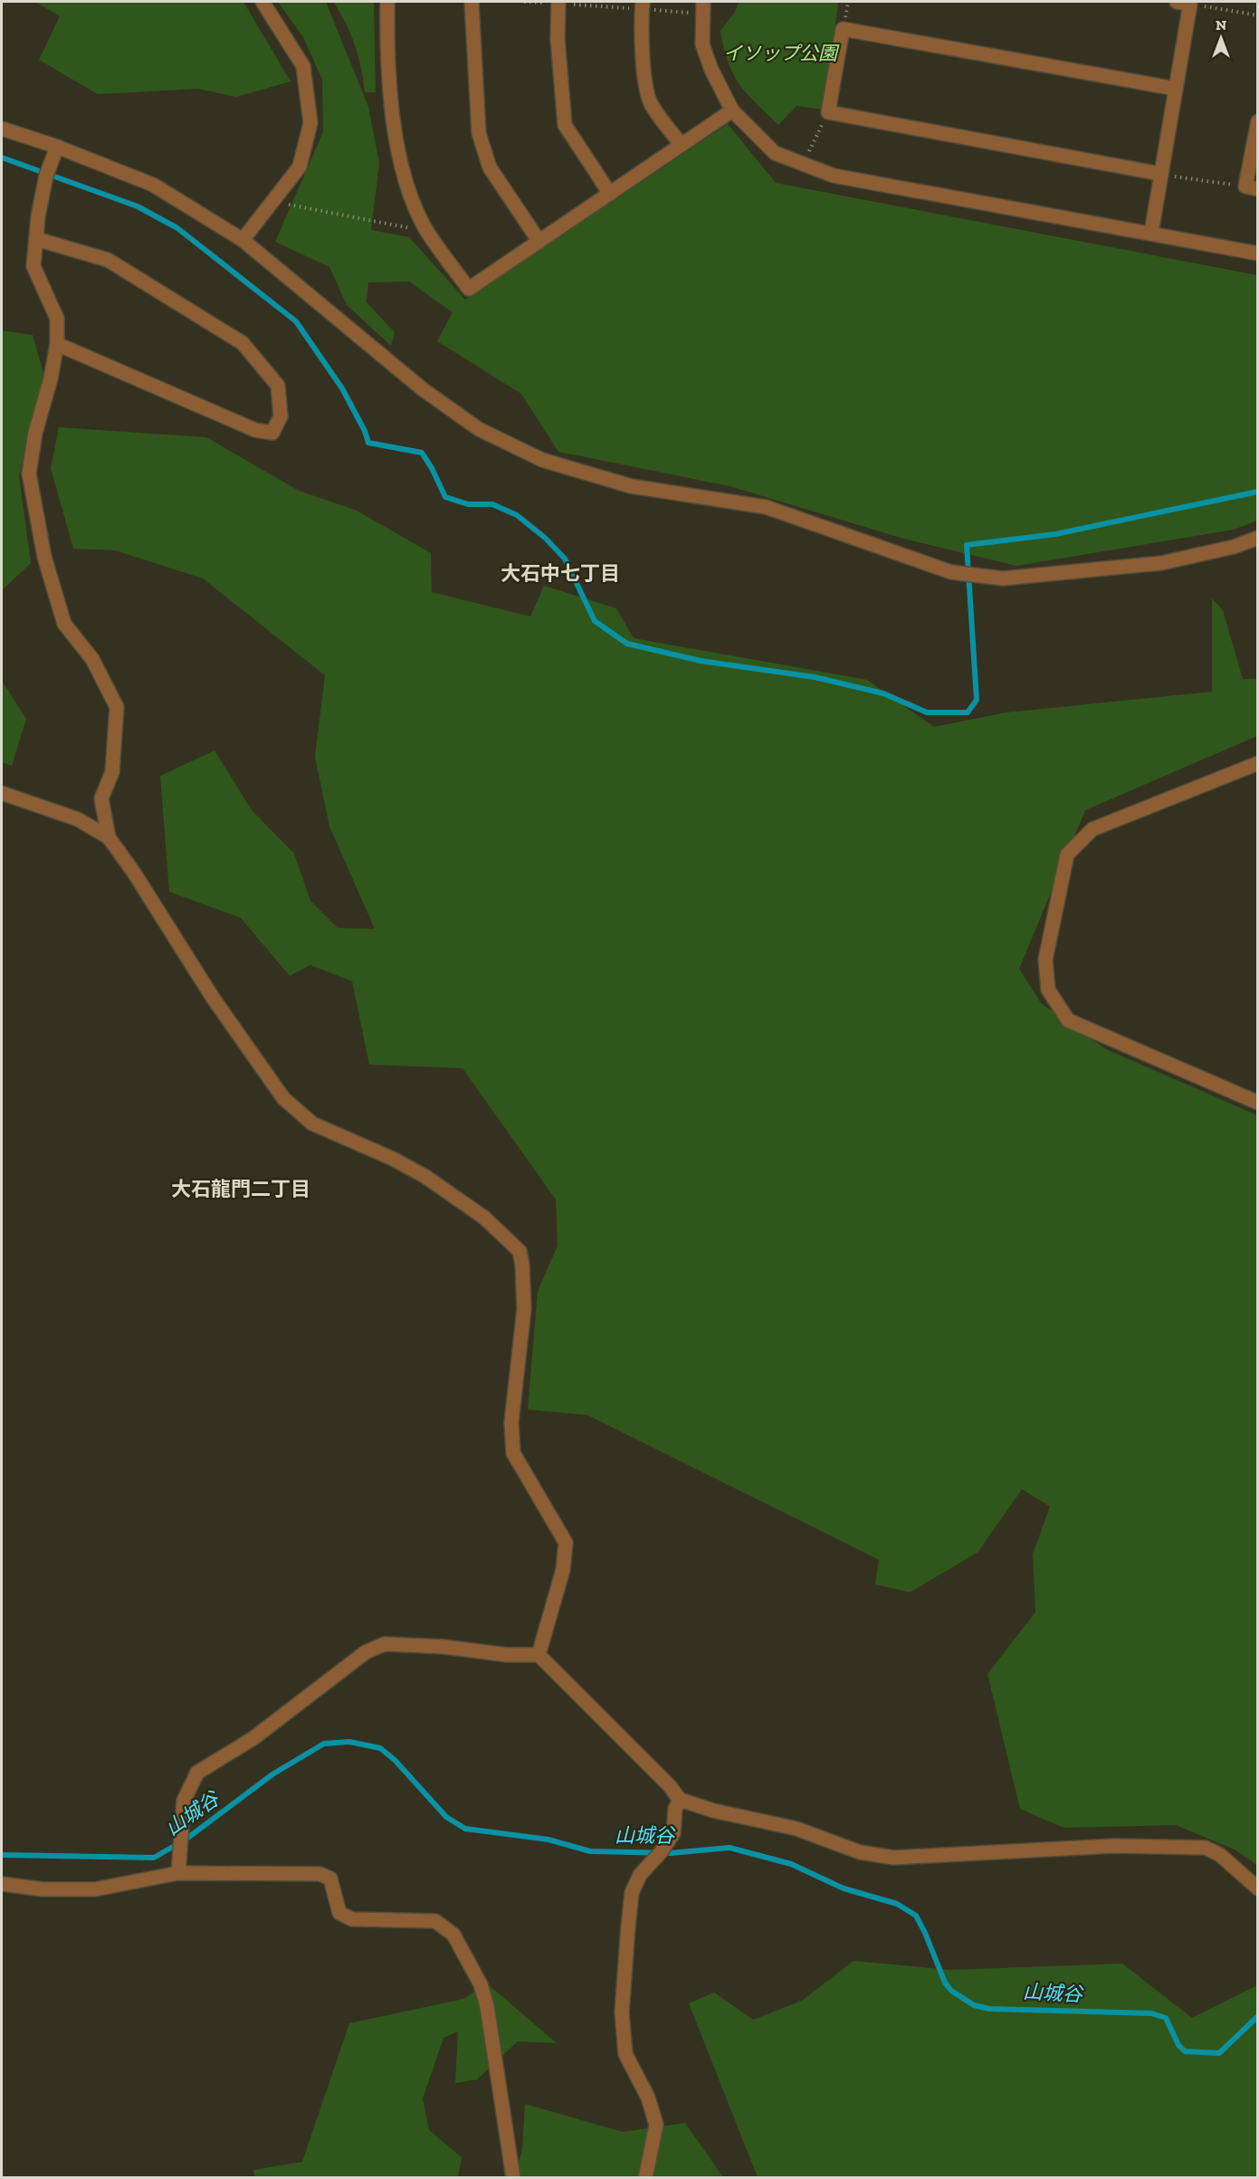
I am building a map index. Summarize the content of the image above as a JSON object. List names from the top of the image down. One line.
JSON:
{"districts":["大石中七丁目","大石龍門二丁目"],"water":["山城谷"],"parks":["イソップ公園"],"north":"top"}
